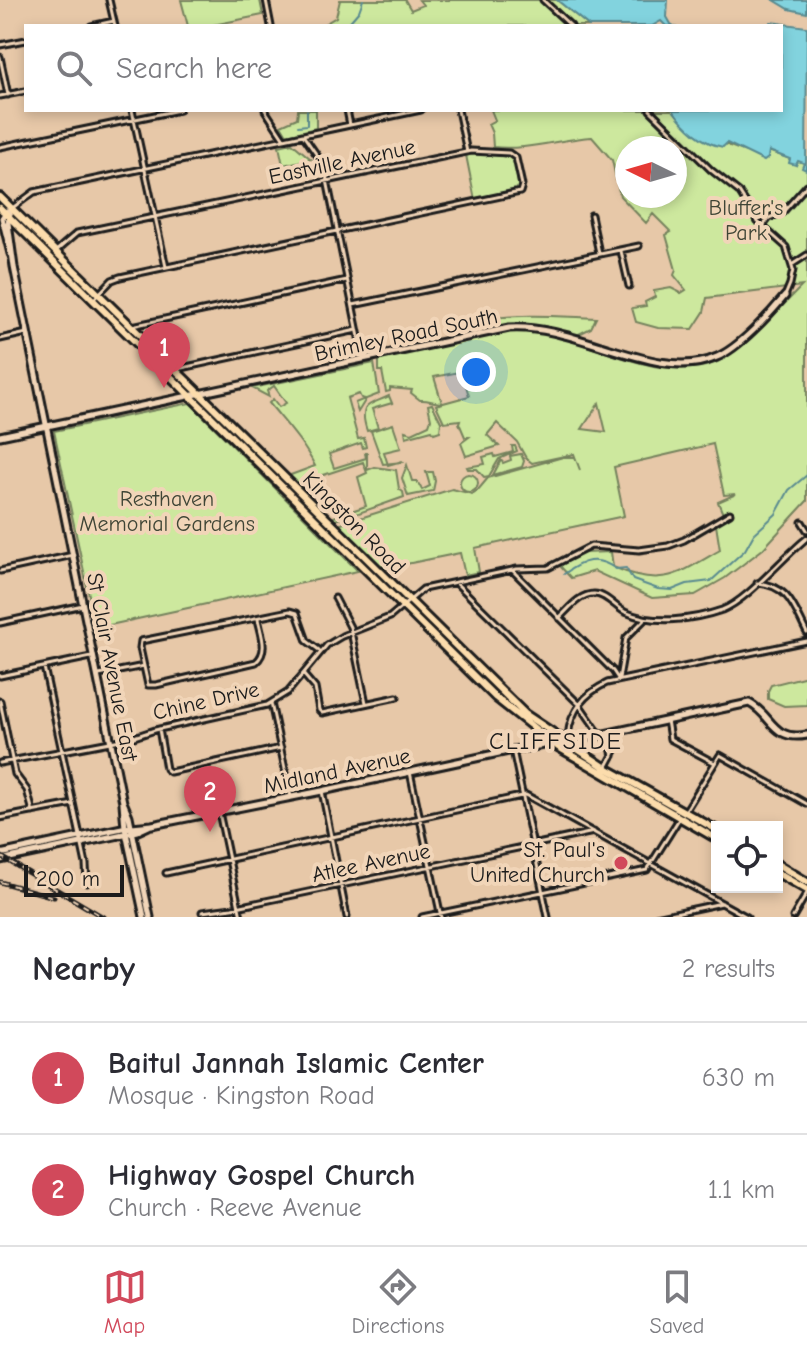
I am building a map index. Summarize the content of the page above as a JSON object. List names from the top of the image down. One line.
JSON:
{"streets":{"main road":["Brimley Road South","Kingston Road","St Clair Avenue East","Midland Avenue"],"street":["Eastville Avenue","Chine Drive","Atlee Avenue"]},"crossings":[["Eastville Avenue","Kingston Road"],["Brimley Road South","Kingston Road"],["Brimley Road South","St Clair Avenue East"],["Kingston Road","St Clair Avenue East"],["Kingston Road","Chine Drive"],["Kingston Road","Midland Avenue"],["St Clair Avenue East","Chine Drive"],["St Clair Avenue East","Midland Avenue"]],"districts":["CLIFFSIDE"],"parks":["Bluffer's Park","Resthaven Memorial Gardens"],"places":["St. Paul's United Church"],"scale_bar":"200 m","north":"left","page":{"search":"Search here","pins":["1","2"],"scale":"200 m","heading":["Nearby","2 results"],"list":[{"mark":"1","name":"Baitul Jannah Islamic Center","note":"Mosque · Kingston Road","value":"630 m"},{"mark":"2","name":"Highway Gospel Church","note":"Church · Reeve Avenue","value":"1.1 km"}],"nav":["Map","Directions","Saved"]}}
